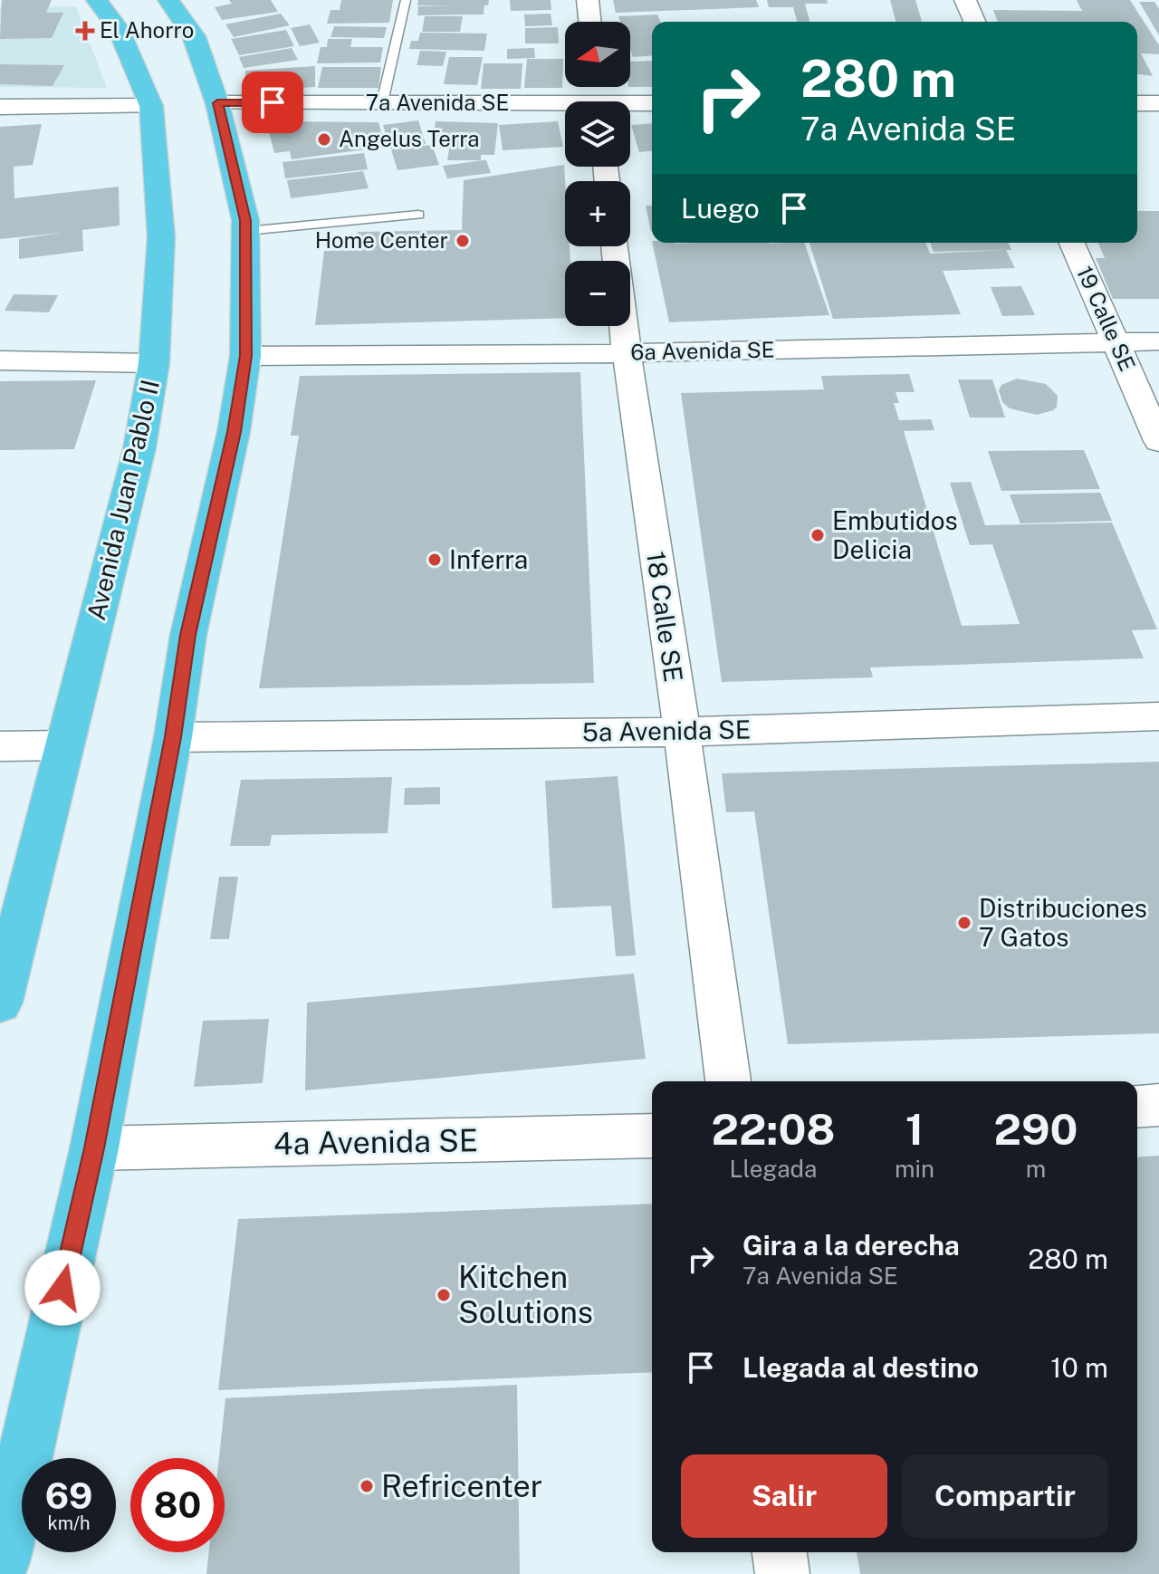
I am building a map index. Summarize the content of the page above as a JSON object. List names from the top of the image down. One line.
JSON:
{"streets":{"highway":["Avenida Juan Pablo II"],"street":["7a Avenida SE","19 Calle SE","6a Avenida SE","18 Calle SE","5a Avenida SE","4a Avenida SE"]},"crossings":[["19 Calle SE","6a Avenida SE"],["6a Avenida SE","18 Calle SE"],["18 Calle SE","5a Avenida SE"]],"places":{"health":["El Ahorro"],"other":["Angelus Terra","Home Center","Embutidos Delicia","Inferra","Distribuciones 7 Gatos","Kitchen Solutions","Refricenter"]},"north":"left","page":{"map_buttons":["+","−"],"turn":["280 m","7a Avenida SE"],"then":"Luego","eta":["22:08","Llegada","1","min","290","m"],"list":[{"name":"Gira a la derecha","note":"7a Avenida SE","value":"280 m"},{"name":"Llegada al destino","value":"10 m"}],"buttons":["Salir","Compartir"],"speed":"69 km/h","limit":"80"}}
